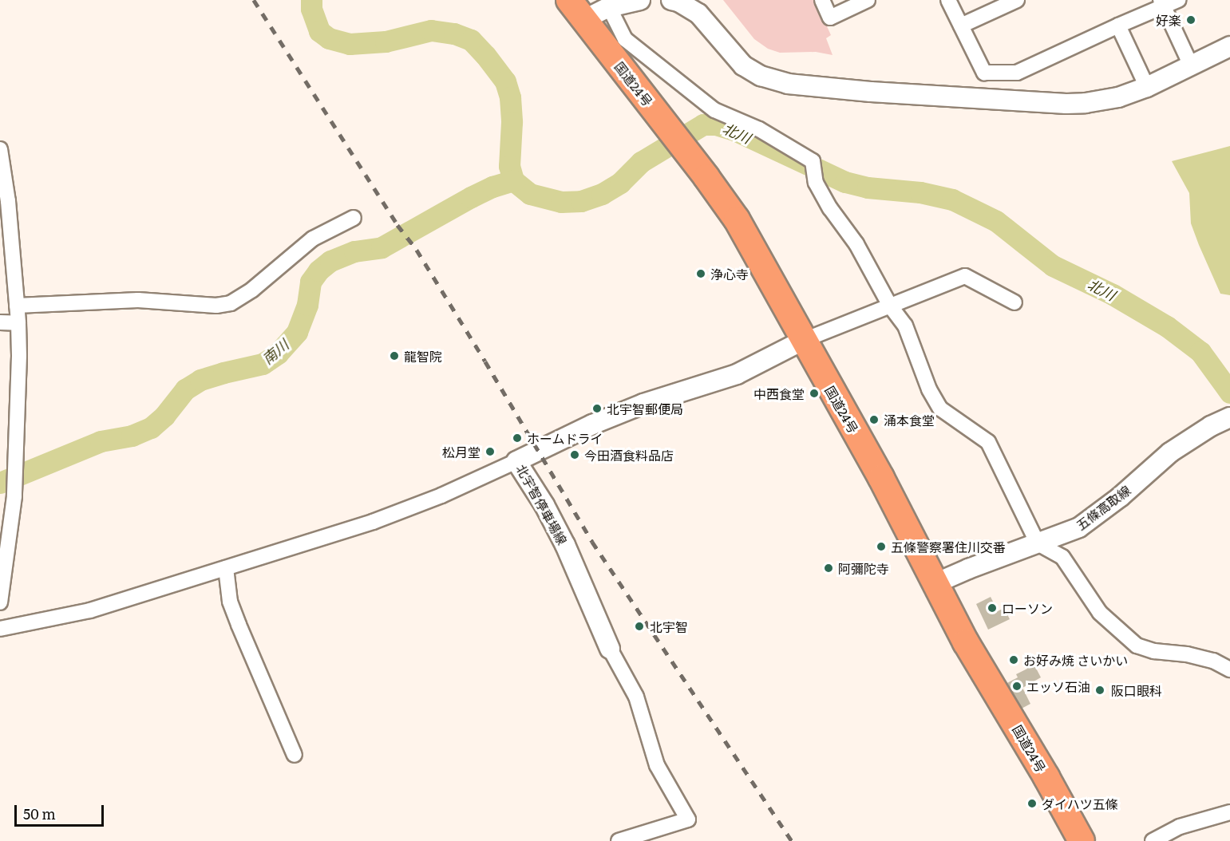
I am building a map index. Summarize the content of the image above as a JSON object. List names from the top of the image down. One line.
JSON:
{"streets":{"highway":["国道24号"],"main road":["北宇智停車場線","五條高取線"]},"crossings":[["国道24号","北宇智停車場線"],["国道24号","五條高取線"]],"water":["北川","南川"],"places":["好楽","浄心寺","龍智院","中西食堂","北宇智郵便局","涌本食堂","ホームドライ","松月堂","今田酒食料品店","五條警察署住川交番","阿彌陀寺","ローソン","北宇智","お好み焼 さいかい","エッソ石油","阪口眼科","ダイハツ五條"],"scale_bar":"50 m"}
